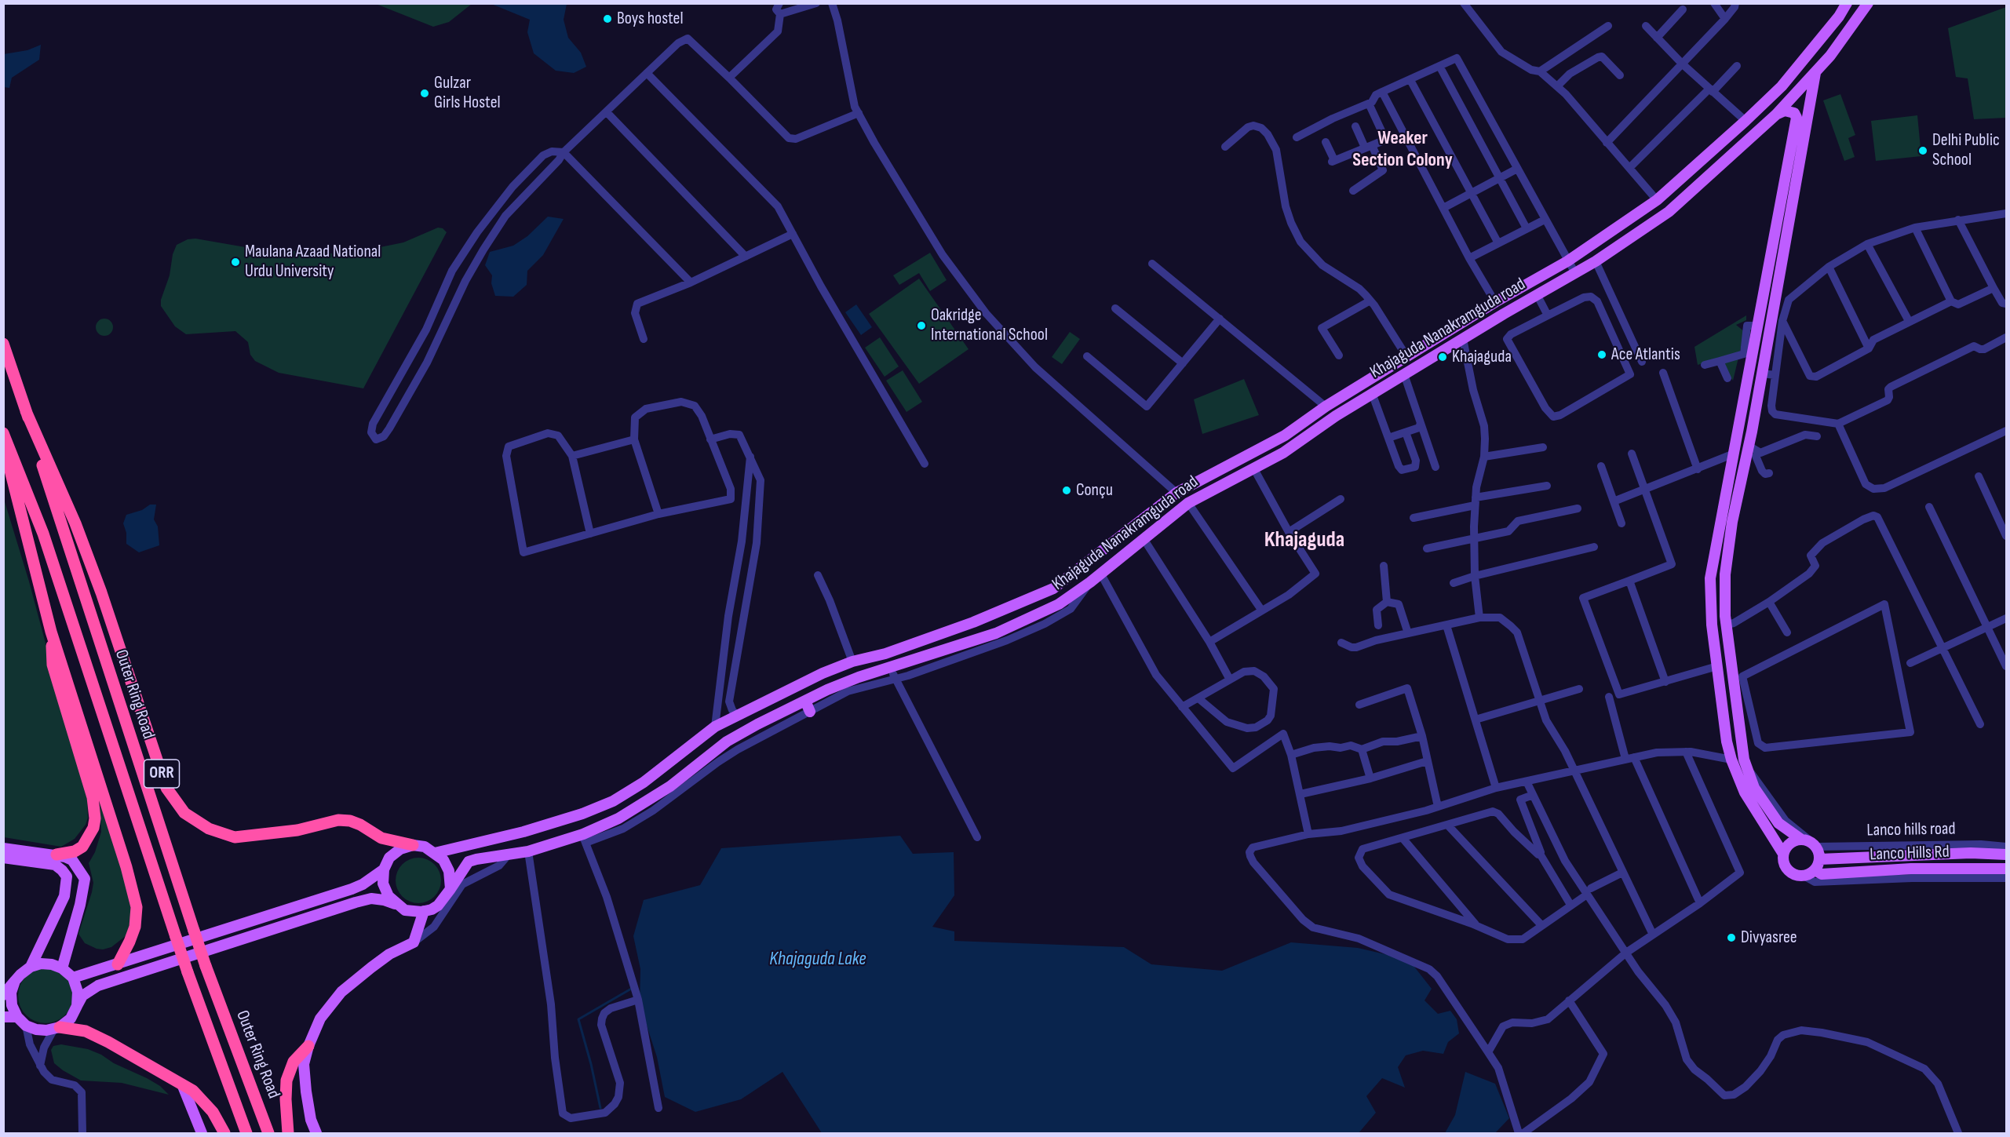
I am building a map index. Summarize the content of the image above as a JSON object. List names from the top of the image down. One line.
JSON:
{"streets":{"highway":["Outer Ring Road","ORR"],"main road":["Khajaguda Nanakramguda road","Lanco Hills Rd"],"street":["Lanco hills road"]},"crossings":[["Khajaguda Nanakramguda road","ORR"],["Outer Ring Road","ORR"],["Lanco hills road","Lanco Hills Rd"]],"districts":["Weaker Section Colony","Khajaguda"],"water":["Khajaguda Lake"],"places":["Boys hostel","Gulzar Girls Hostel","Delhi Public School","Maulana Azaad National Urdu University","Oakridge International School","Ace Atlantis","Khajaguda","Conçu","Divyasree"]}
